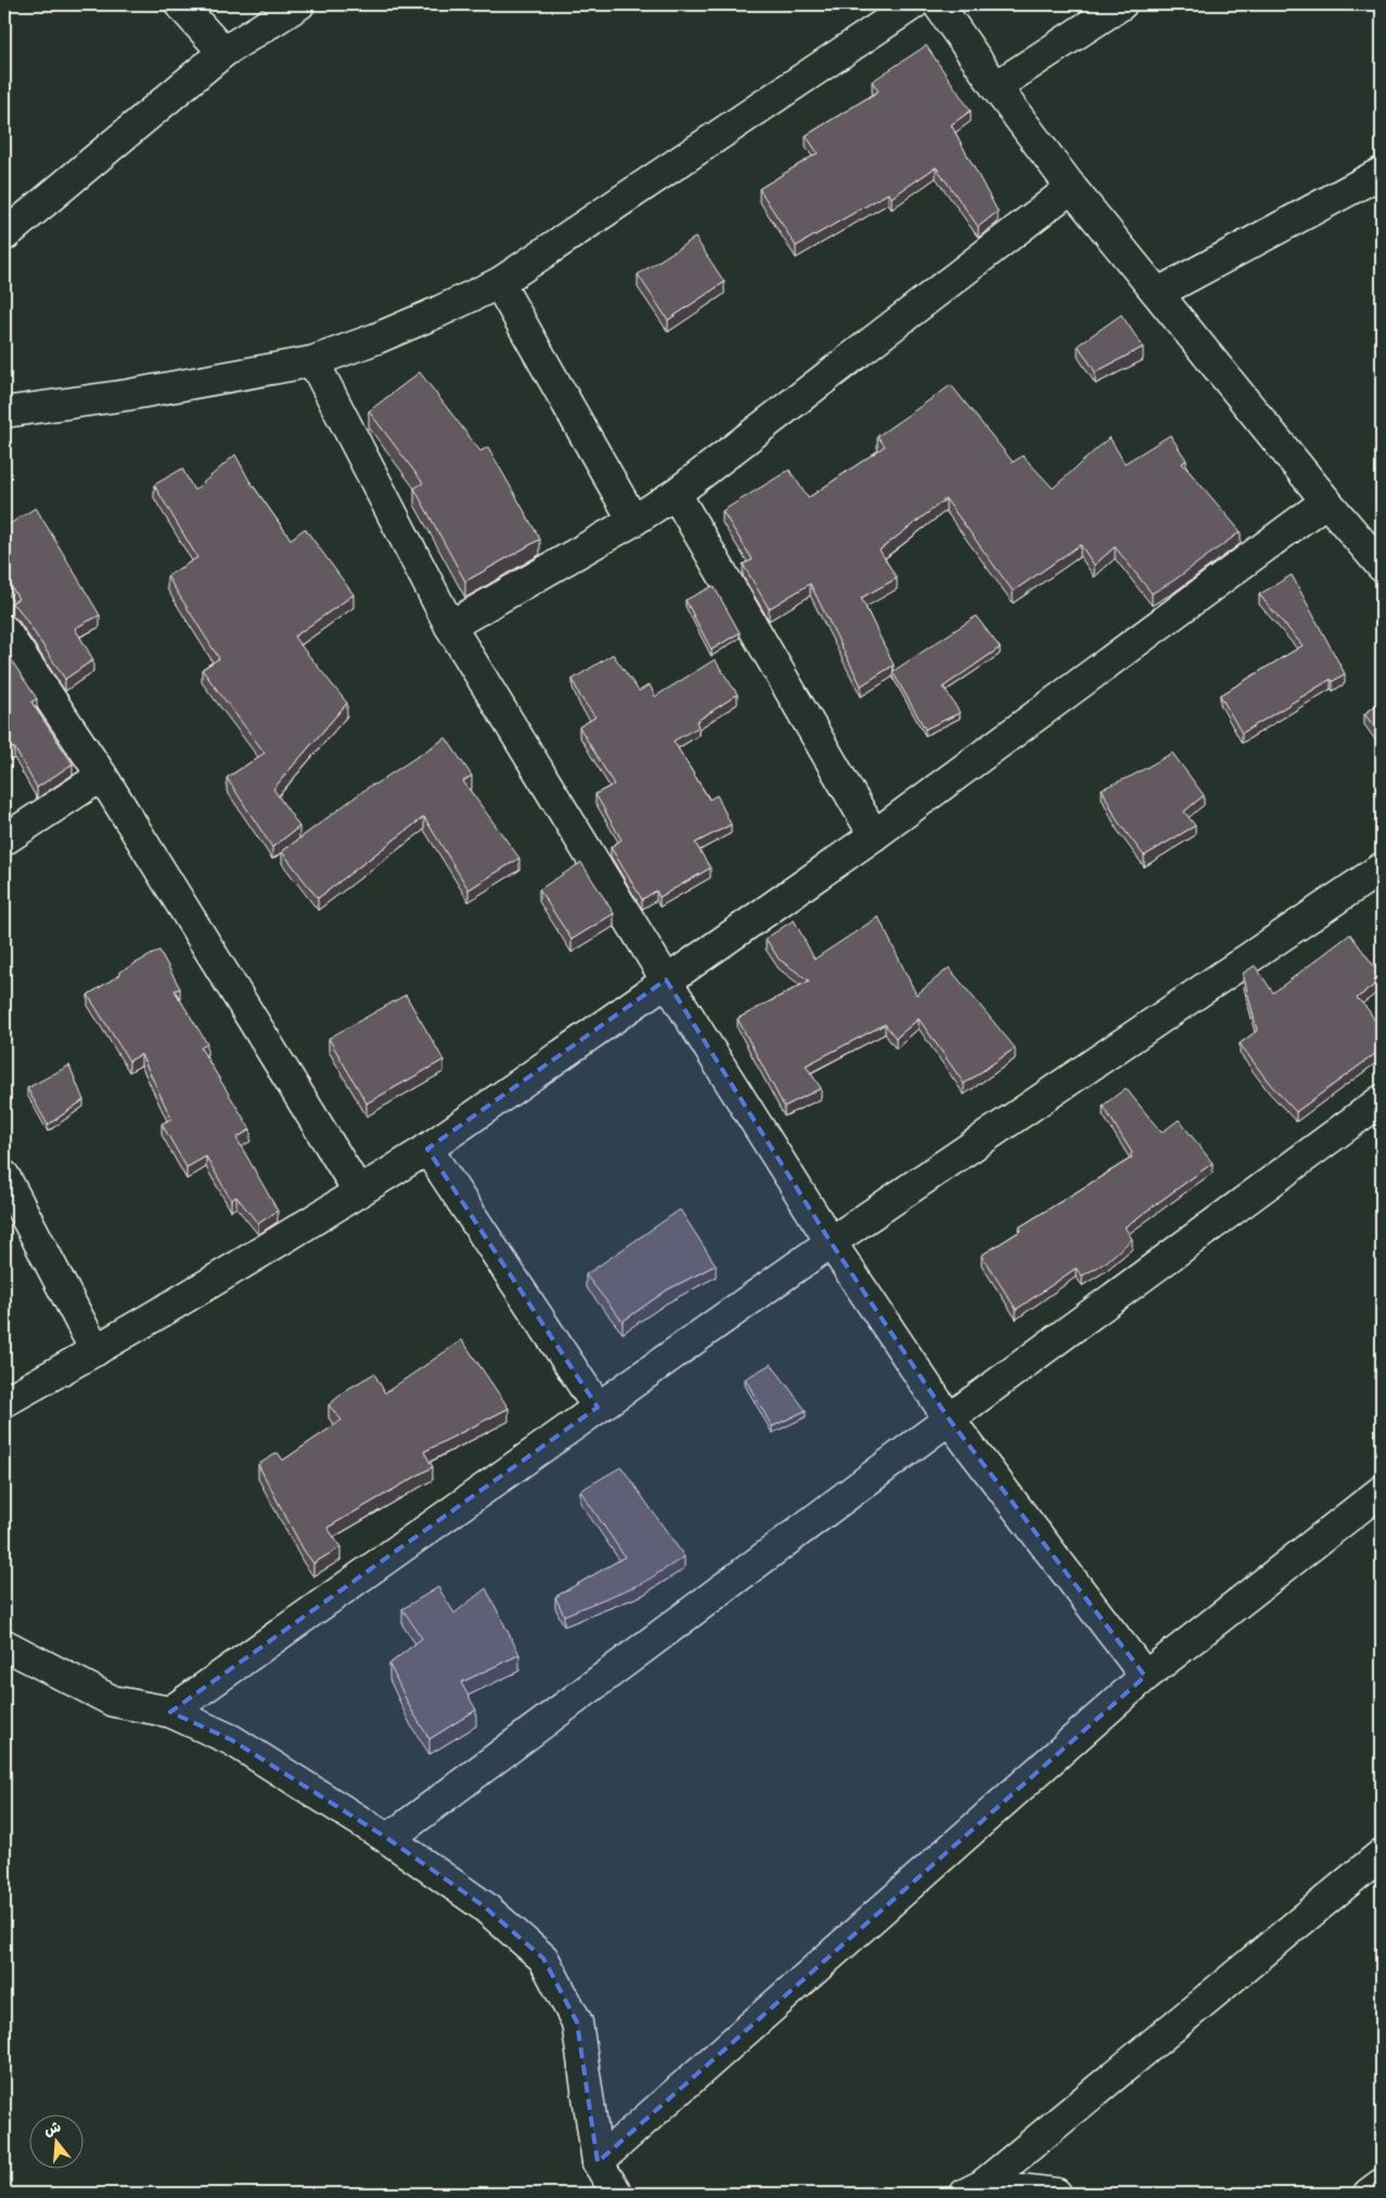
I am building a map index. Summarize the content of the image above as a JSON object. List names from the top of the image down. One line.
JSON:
{"north":"top"}
